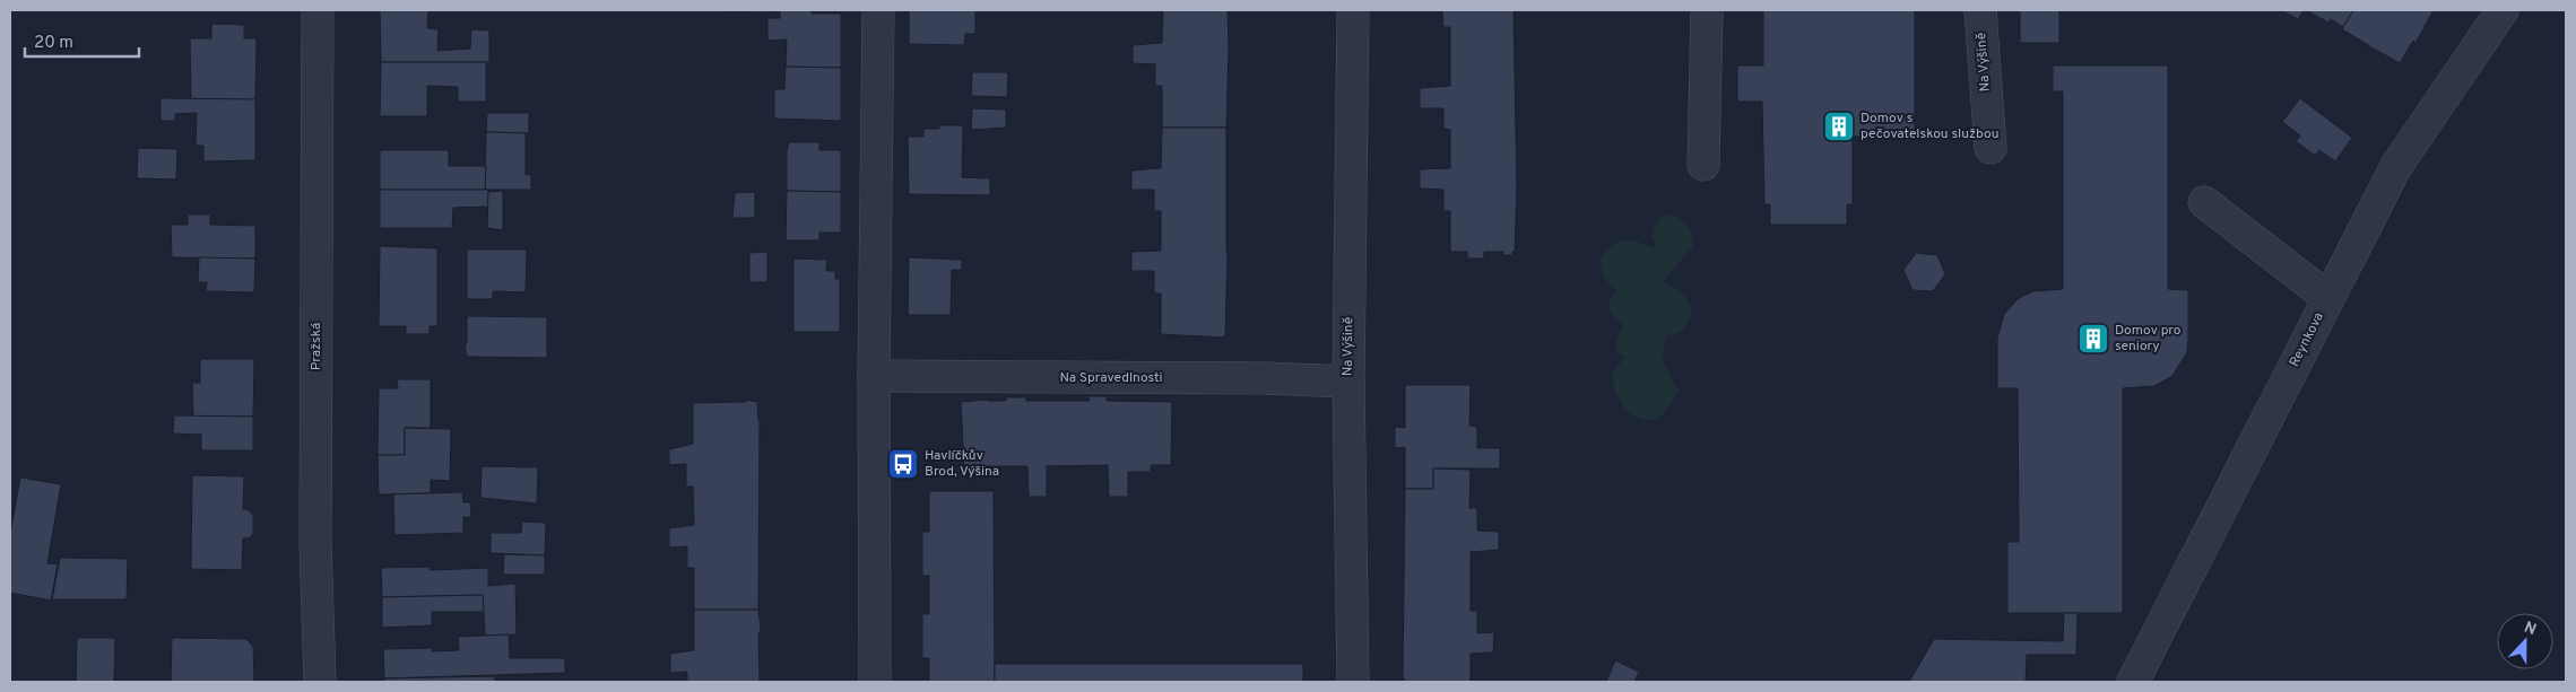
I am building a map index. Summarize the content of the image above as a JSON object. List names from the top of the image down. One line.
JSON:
{"streets":{"street":["Na Výšině","Reynkova","Pražská","Na Spravedlnosti"]},"crossings":[["Na Výšině","Na Spravedlnosti"]],"places":{"building":["Domov s pečovatelskou službou","Domov pro seniory"],"bus stop":["Havlíčkův Brod, Výšina"]},"scale_bar":"20 m","north":"top"}
